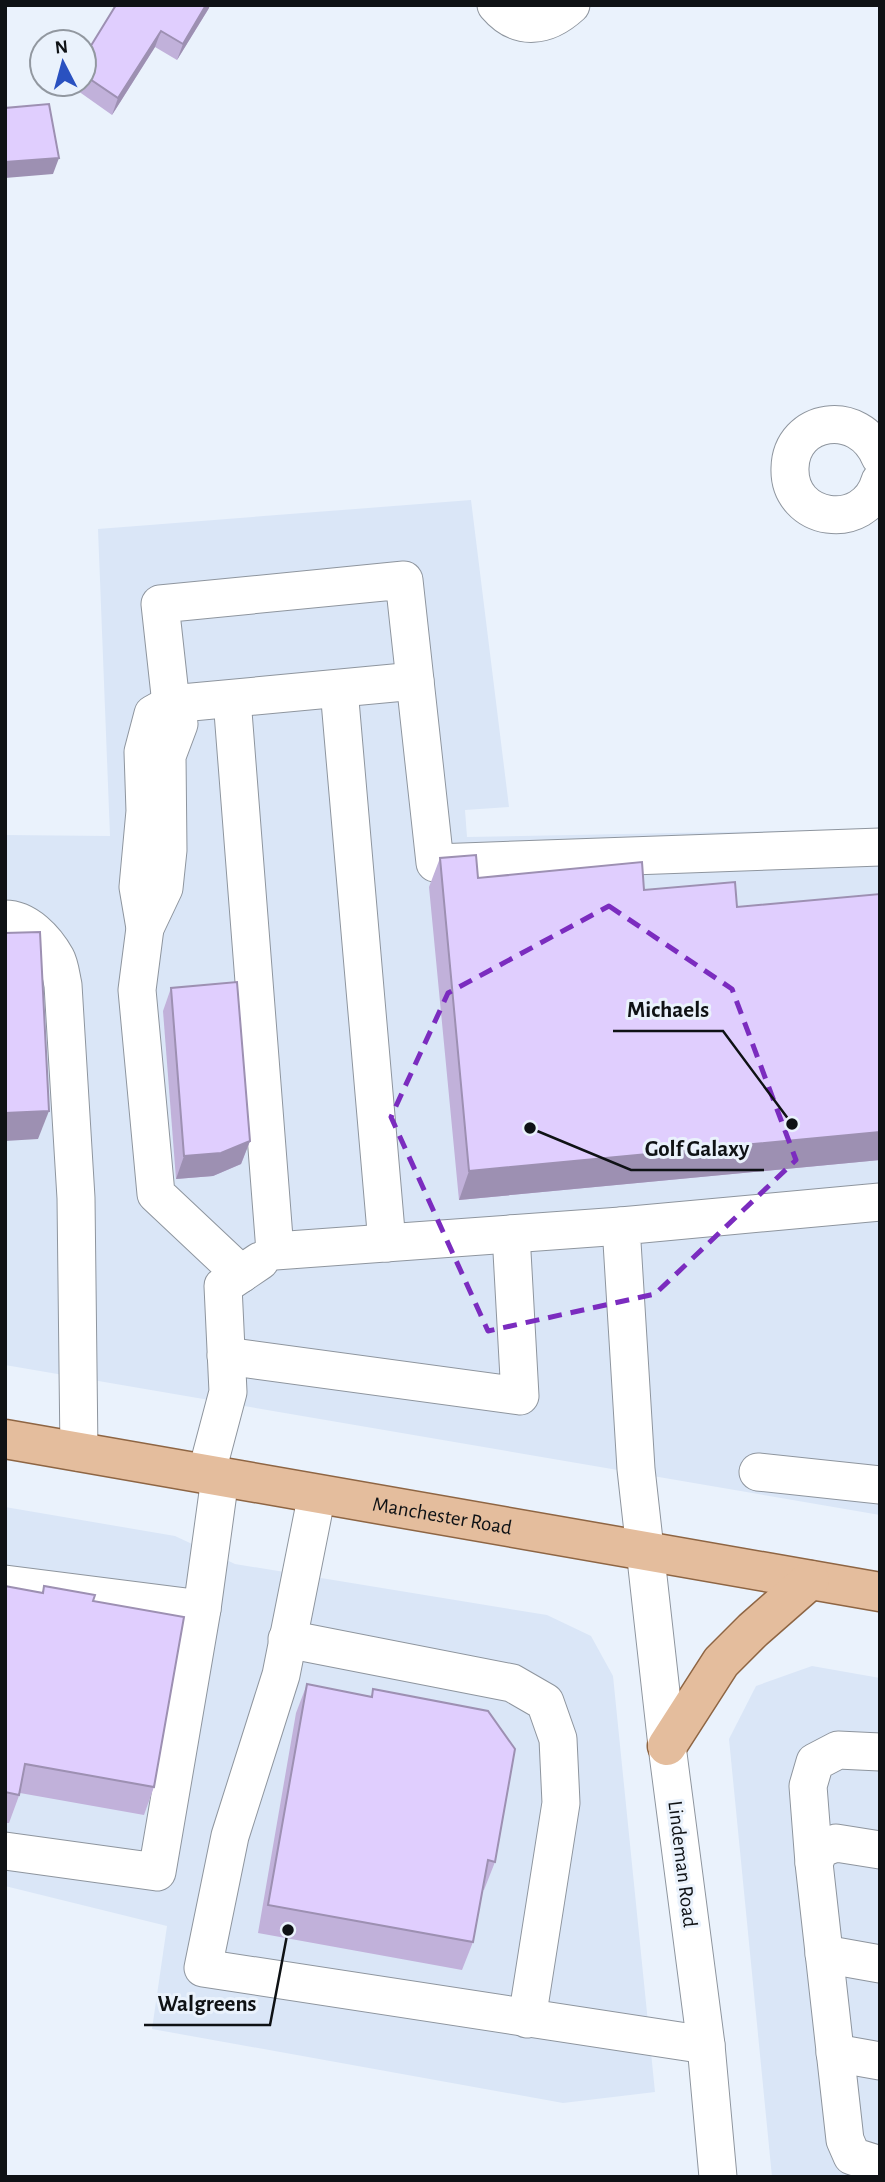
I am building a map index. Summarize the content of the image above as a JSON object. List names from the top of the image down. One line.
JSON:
{"streets":{"main road":["Manchester Road"],"street":["Lindeman Road"]},"crossings":[["Manchester Road","Lindeman Road"]],"places":["Michaels","Golf Galaxy","Walgreens"],"north":"top"}
